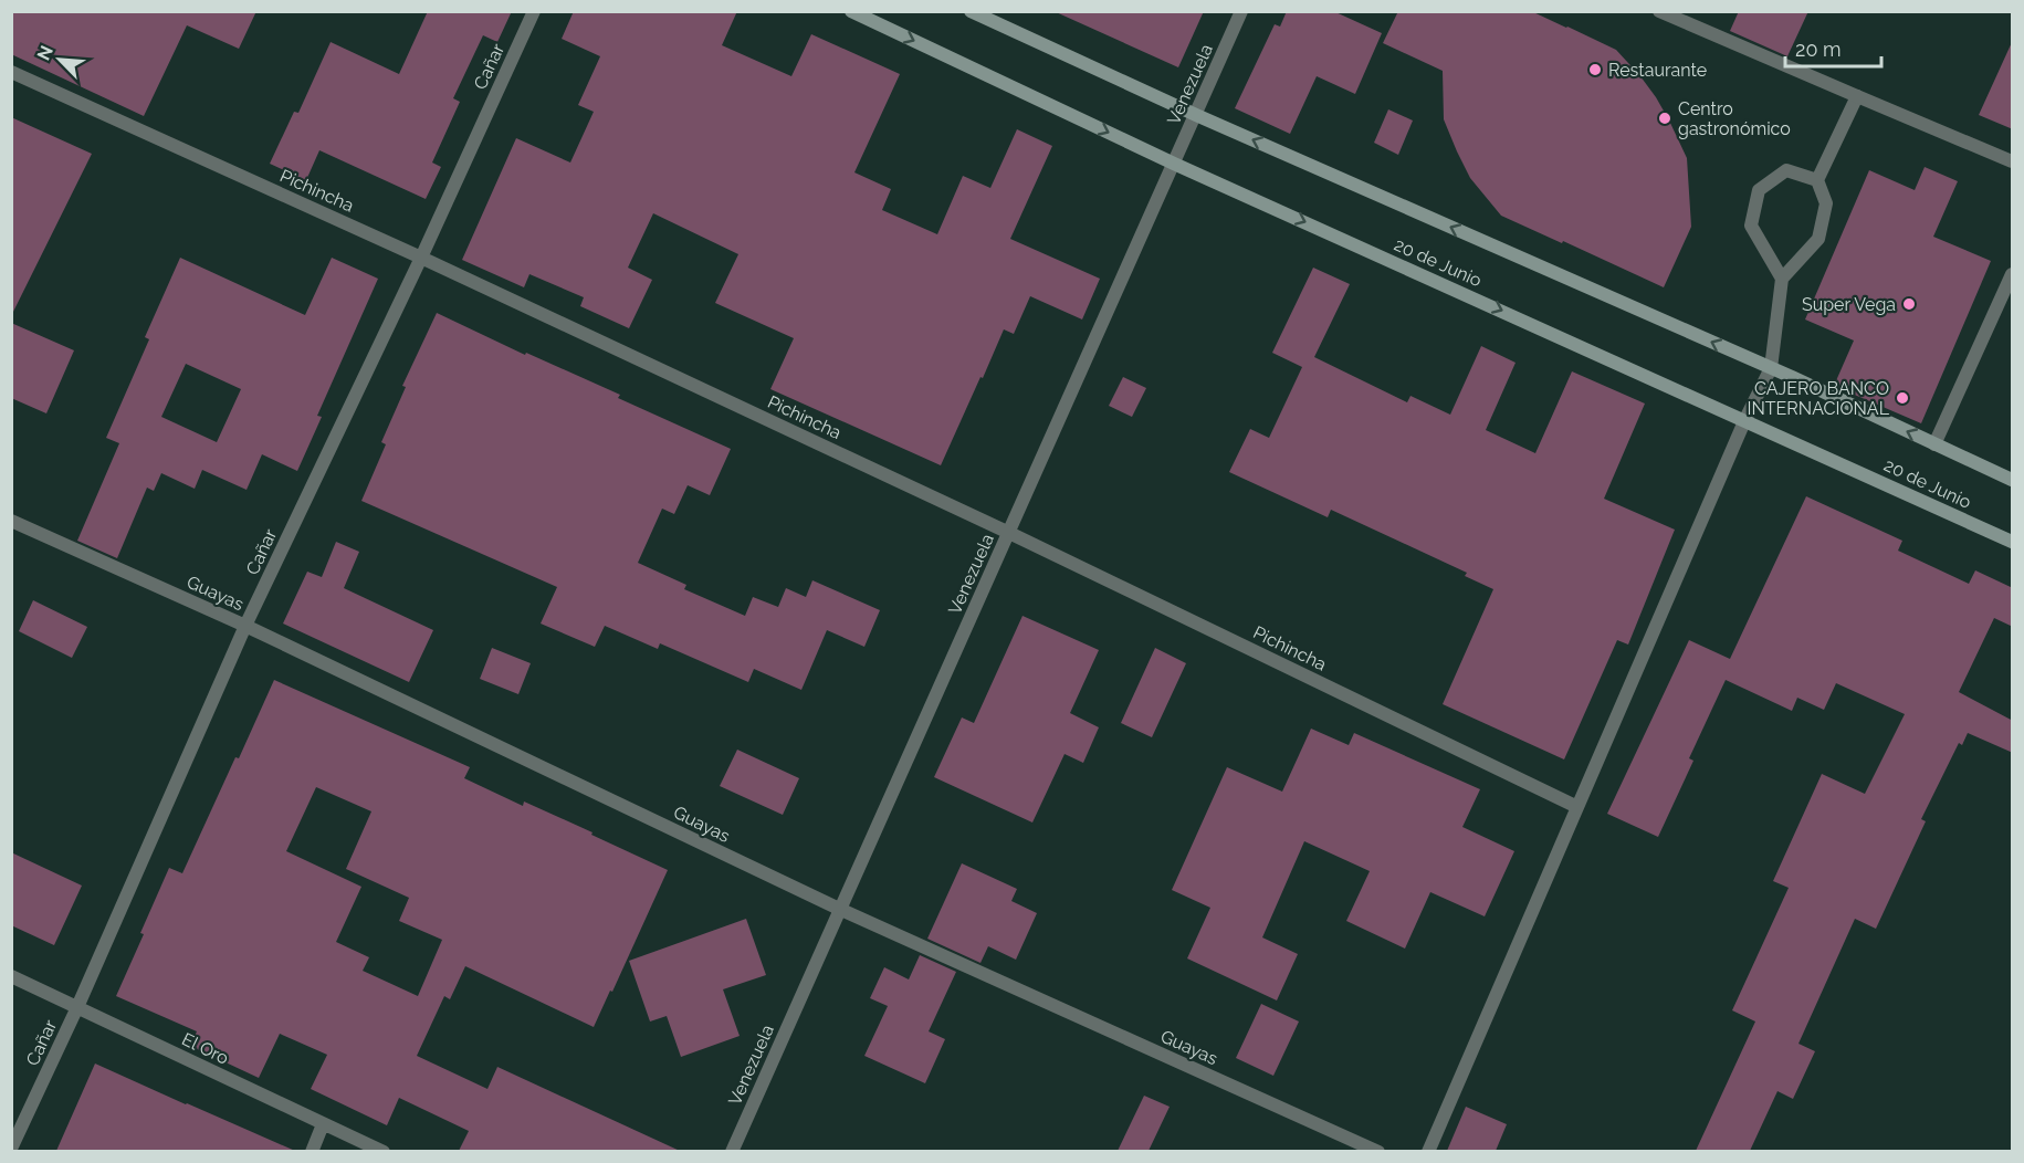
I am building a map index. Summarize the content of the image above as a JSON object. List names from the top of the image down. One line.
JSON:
{"streets":{"street":["Cañar","Venezuela","Pichincha","20 de Junio","Guayas","El Oro"]},"crossings":[["Cañar","Pichincha"],["Cañar","Guayas"],["Cañar","El Oro"],["Venezuela","Pichincha"],["Venezuela","20 de Junio"],["Venezuela","Guayas"]],"places":["Restaurante","Centro gastronómico","Super Vega","CAJERO BANCO INTERNACIONAL"],"scale_bar":"20 m","north":"top left"}
